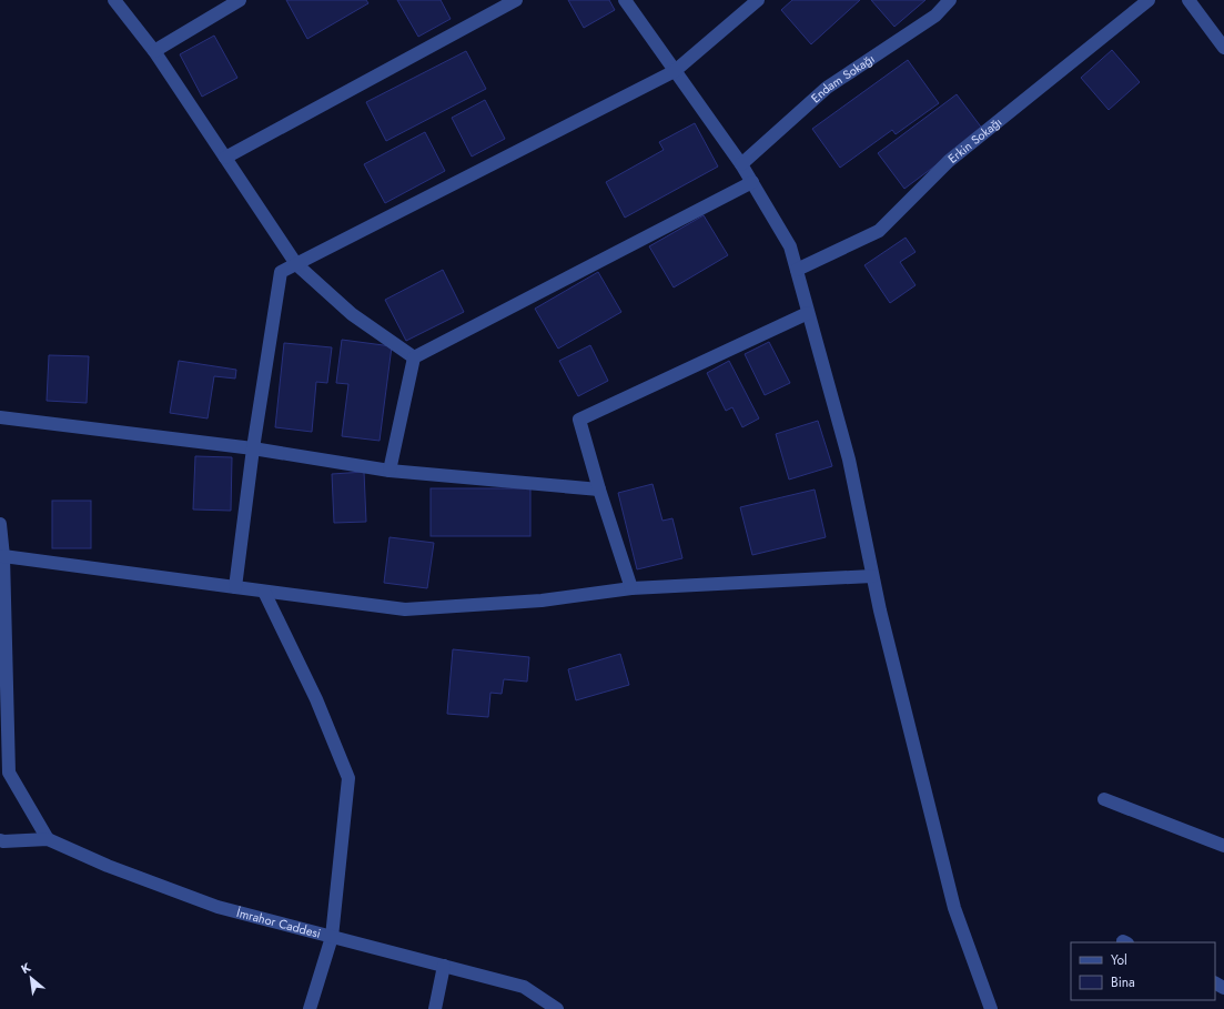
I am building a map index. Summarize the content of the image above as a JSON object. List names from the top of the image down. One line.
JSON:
{"streets":{"street":["Endam Sokağı","Erkin Sokağı","İmrahor Caddesi"]},"legend":["Yol","Bina"],"north":"top left"}
